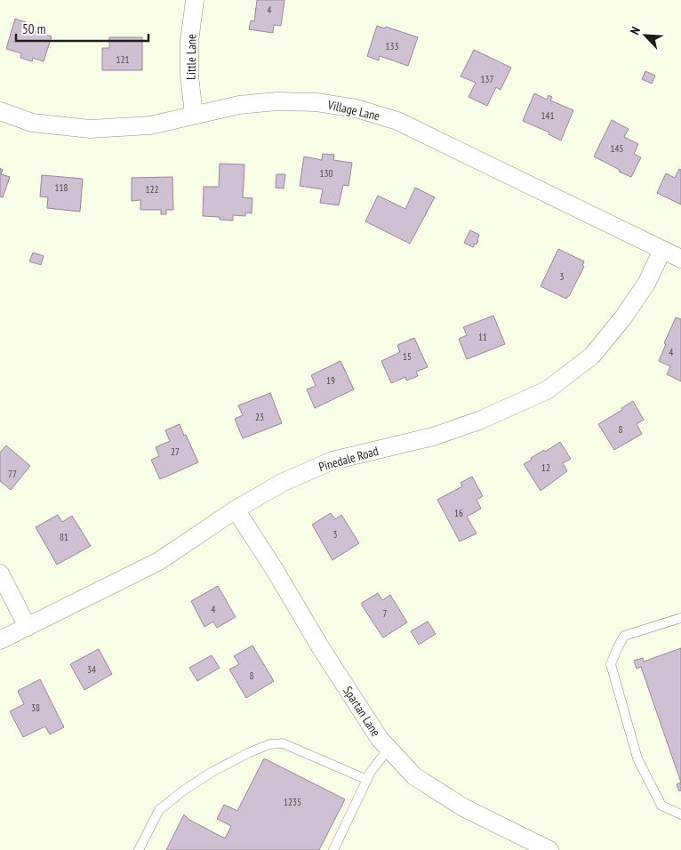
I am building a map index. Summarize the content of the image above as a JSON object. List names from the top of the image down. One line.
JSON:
{"streets":{"street":["Little Lane","Village Lane","Pinedale Road","Spartan Lane"]},"crossings":[["Little Lane","Village Lane"],["Village Lane","Pinedale Road"],["Pinedale Road","Spartan Lane"]],"house_numbers":["4","133","121","137","141","145","130","118","122","3","11","4","15","19","23","8","27","12","77","16","3","81","4","7","34","8","38","1235"],"scale_bar":"50 m","north":"top left"}
